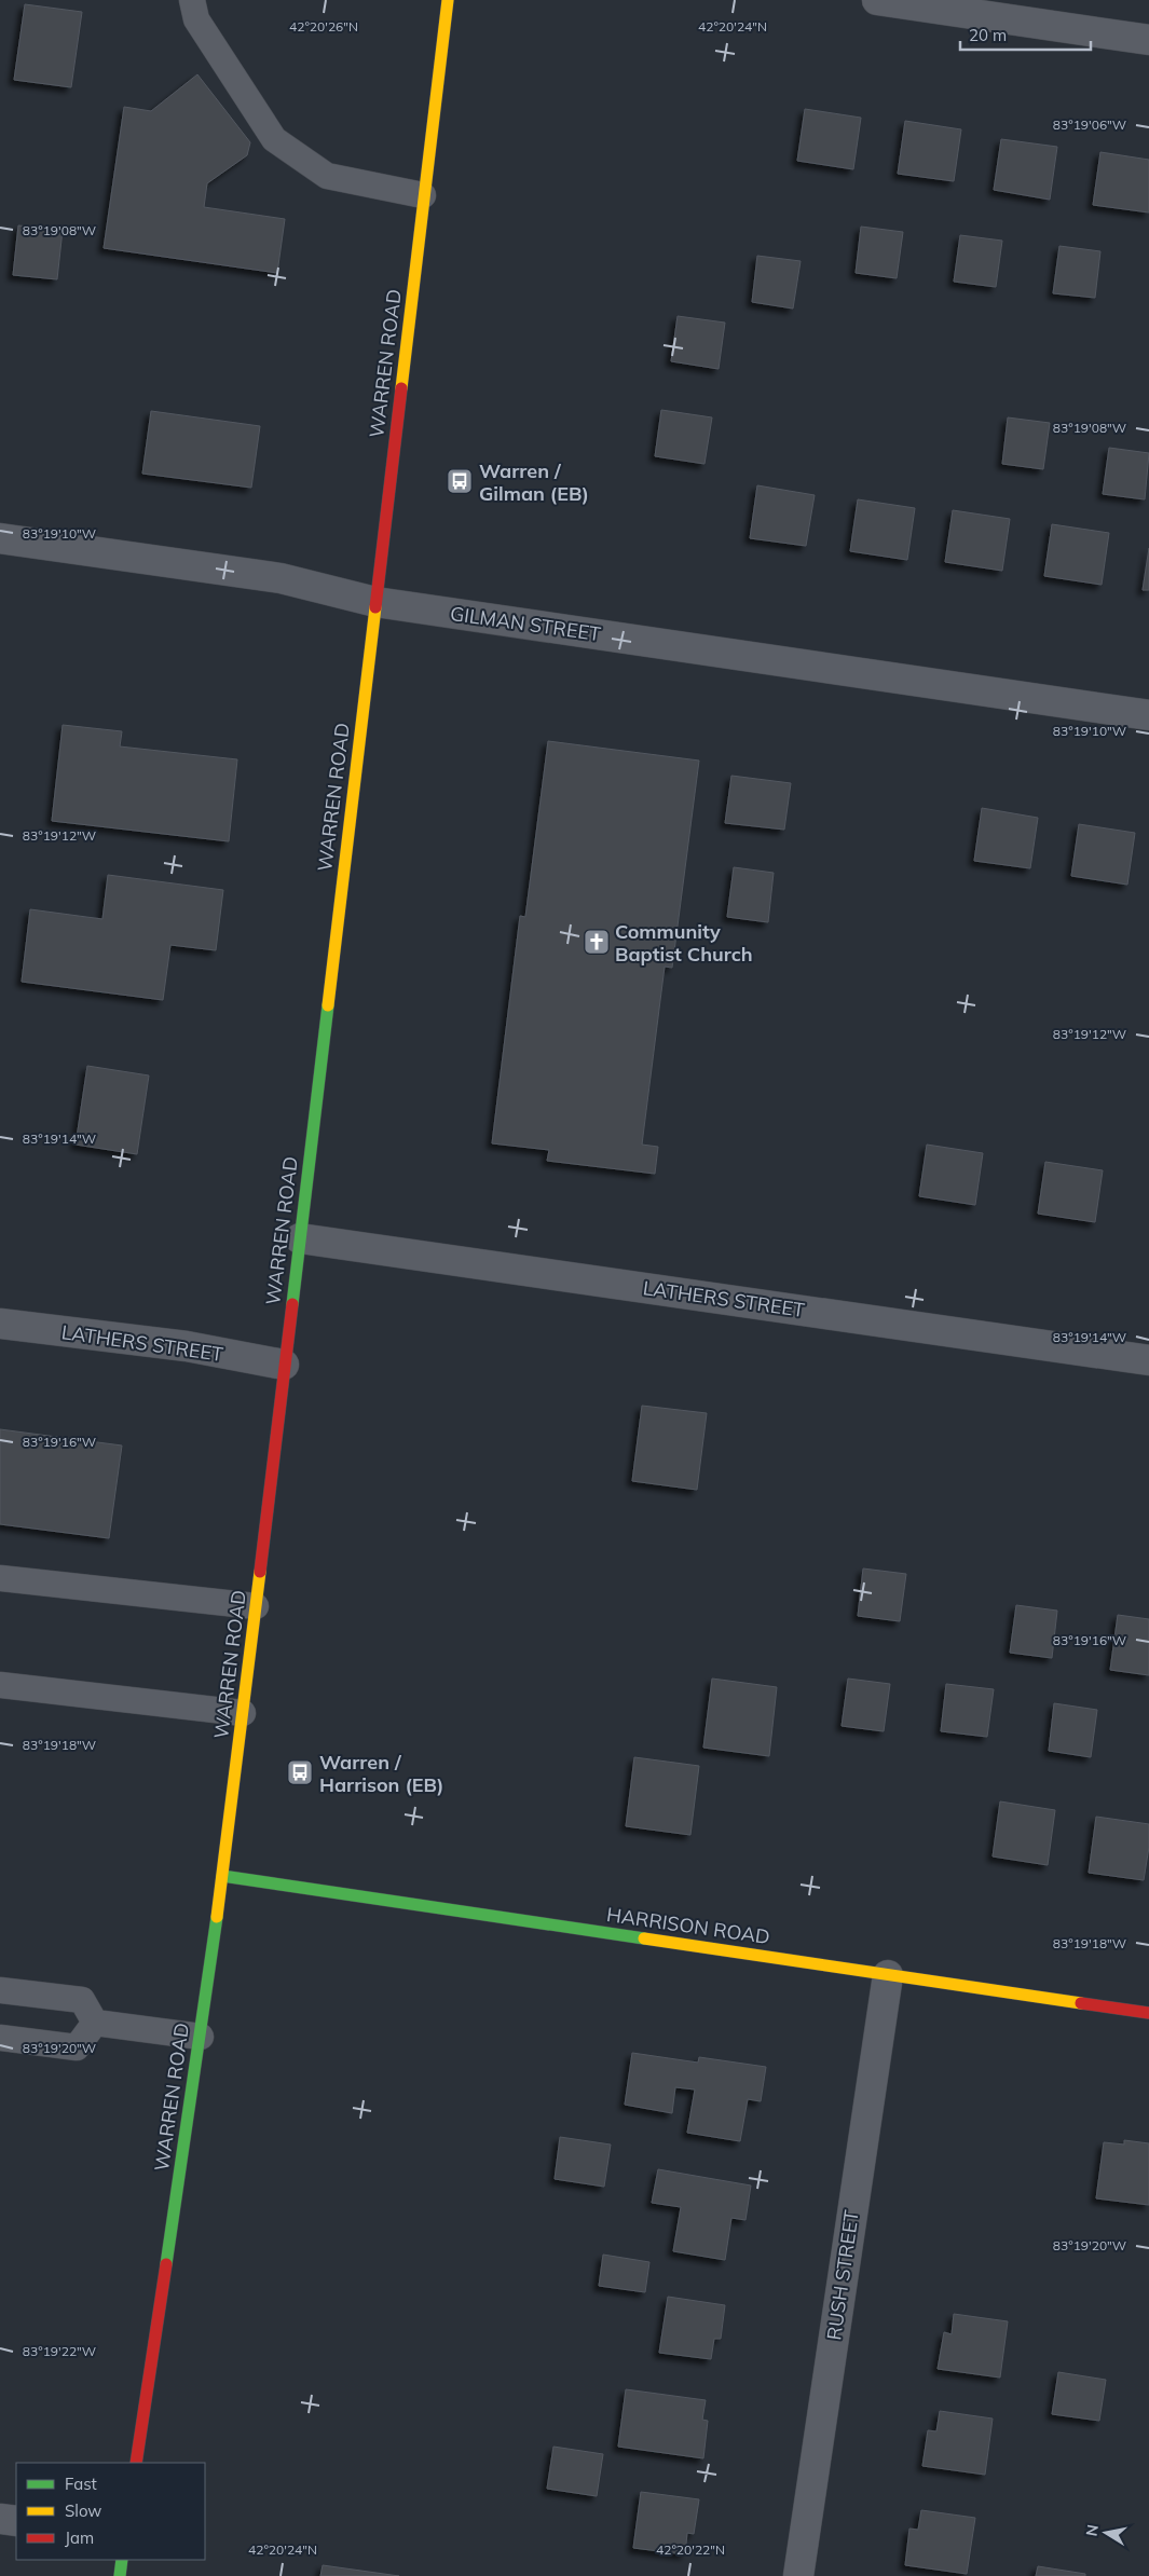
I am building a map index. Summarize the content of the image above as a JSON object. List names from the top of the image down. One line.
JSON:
{"streets":{"main road":["WARREN ROAD","HARRISON ROAD"],"street":["GILMAN STREET","LATHERS STREET","RUSH STREET"]},"crossings":[["WARREN ROAD","GILMAN STREET"],["WARREN ROAD","LATHERS STREET"],["WARREN ROAD","HARRISON ROAD"],["HARRISON ROAD","RUSH STREET"]],"places":{"bus stop":["Warren / Gilman (EB)","Warren / Harrison (EB)"],"church":["Community Baptist Church"]},"legend":["Fast","Slow","Jam"],"scale_bar":"20 m","north":"left","coordinates":["42°20'26\"N","42°20'24\"N","83°19'06\"W","83°19'08\"W","83°19'10\"W","83°19'12\"W","83°19'14\"W","83°19'16\"W","83°19'18\"W","83°19'20\"W","83°19'22\"W","42°20'22\"N"]}
